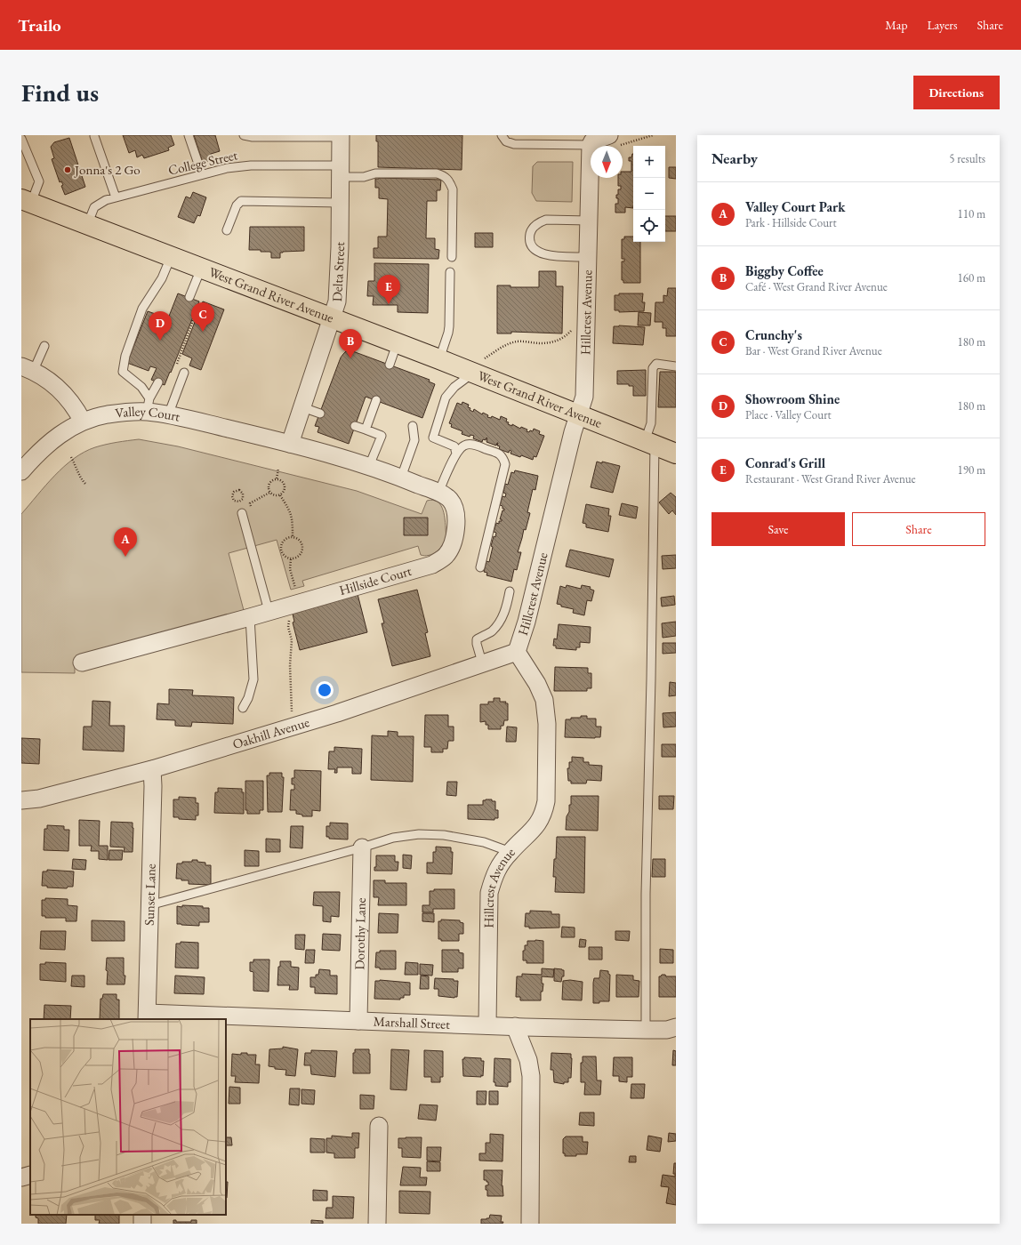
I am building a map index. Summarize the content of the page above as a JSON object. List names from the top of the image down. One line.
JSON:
{"streets":{"main road":["West Grand River Avenue"],"street":["Delta Street","Hillcrest Avenue","Valley Court","Hillside Court","Oakhill Avenue","Sunset Lane","Dorothy Lane","Marshall Street"],"lane":["College Street"]},"crossings":[["College Street","Delta Street"],["College Street","West Grand River Avenue"],["Delta Street","West Grand River Avenue"],["Delta Street","Valley Court"],["Delta Street","Hillside Court"],["West Grand River Avenue","Hillcrest Avenue"],["Hillcrest Avenue","Oakhill Avenue"],["Hillcrest Avenue","Marshall Street"],["Valley Court","Hillside Court"],["Oakhill Avenue","Sunset Lane"],["Sunset Lane","Marshall Street"],["Dorothy Lane","Marshall Street"]],"places":["Jonna's 2 Go"],"north":"bottom","page":{"header":"Trailo","nav":["Map","Layers","Share"],"buttons":["Directions",["Save","Share"]],"title":"Find us","heading":["Nearby","5 results"],"map_buttons":["+","−"],"list":[{"mark":"A","name":"Valley Court Park","note":"Park · Hillside Court","value":"110 m"},{"mark":"B","name":"Biggby Coffee","note":"Café · West Grand River Avenue","value":"160 m"},{"mark":"C","name":"Crunchy's","note":"Bar · West Grand River Avenue","value":"180 m"},{"mark":"D","name":"Showroom Shine","note":"Place · Valley Court","value":"180 m"},{"mark":"E","name":"Conrad's Grill","note":"Restaurant · West Grand River Avenue","value":"190 m"}],"pins":["E","C","D","B","A"]}}
